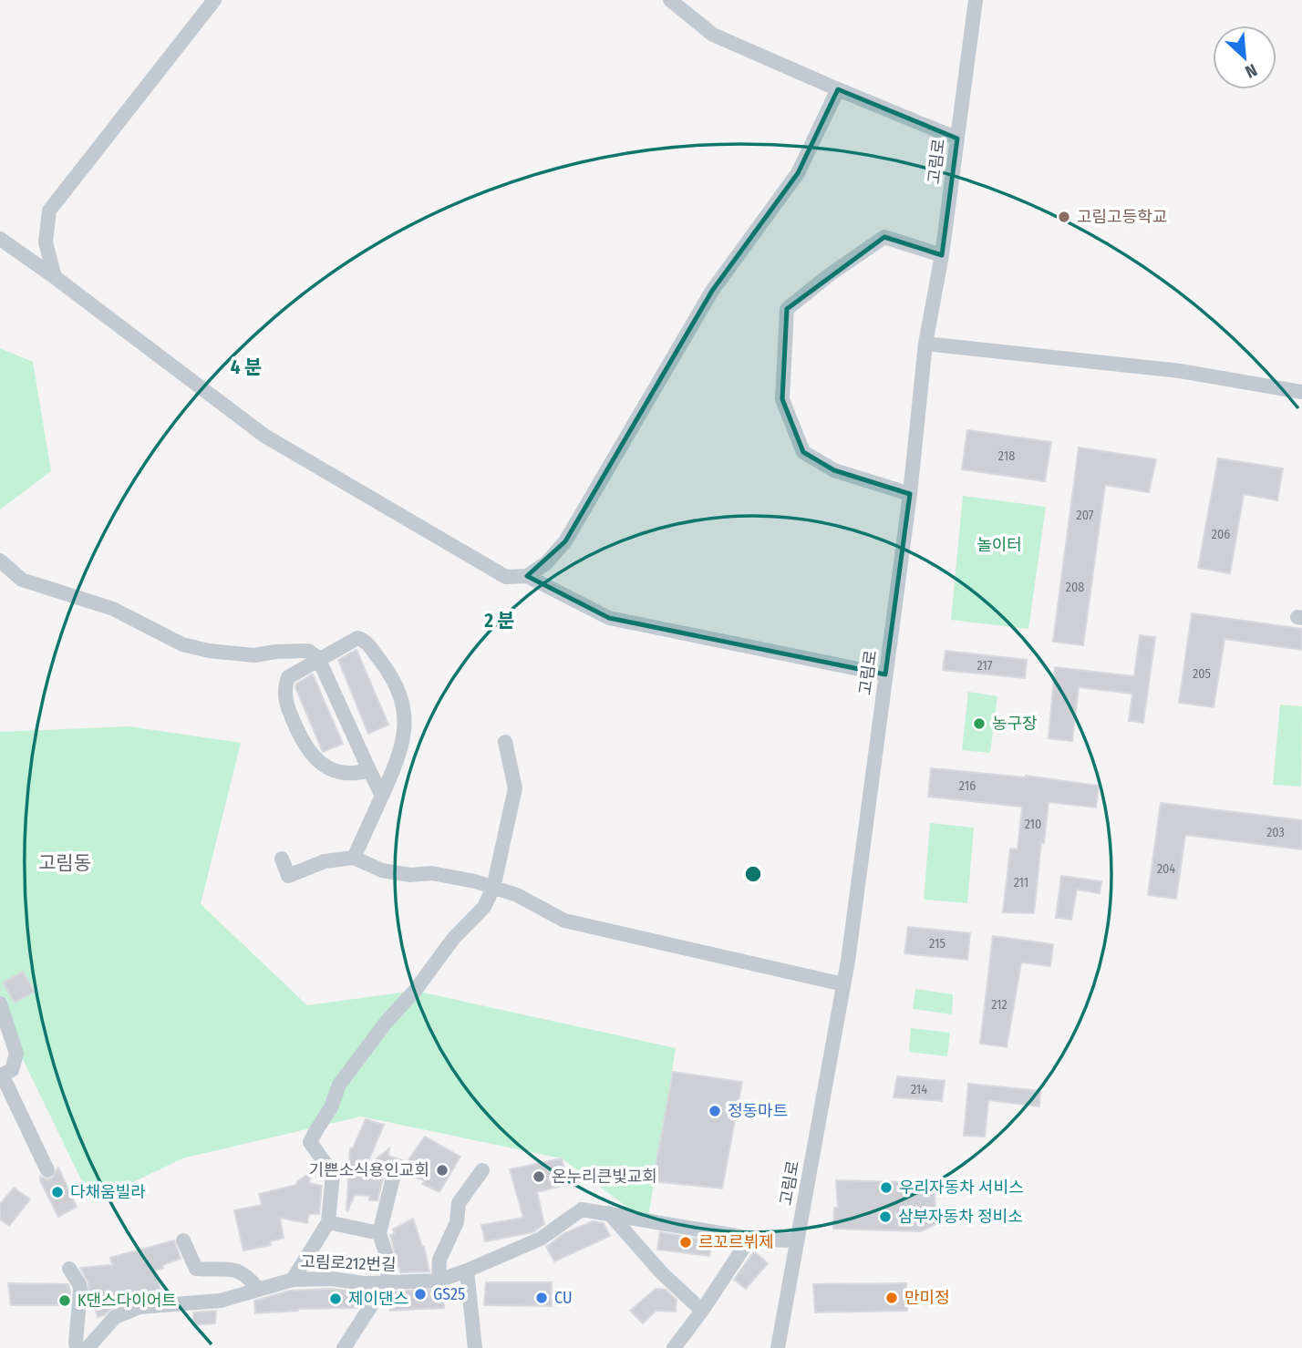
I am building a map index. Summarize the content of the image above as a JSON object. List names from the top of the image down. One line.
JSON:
{"streets":{"street":["고림로","고림로212번길"]},"crossings":[["고림로","고림로212번길"]],"districts":["고림동"],"parks":["놀이터"],"places":["고림고등학교","농구장","정동마트","기쁜소식용인교회","온누리큰빛교회","우리자동차 서비스","다채움빌라","삼부자동차 정비소","르꼬르뷔제","GS25","CU","만미정","제이댄스","K댄스다이어트"],"house_numbers":["218","207","206","208","217","205","216","210","203","204","211","215","212","214"],"north":"bottom right","rings":["4 분","2 분"]}
